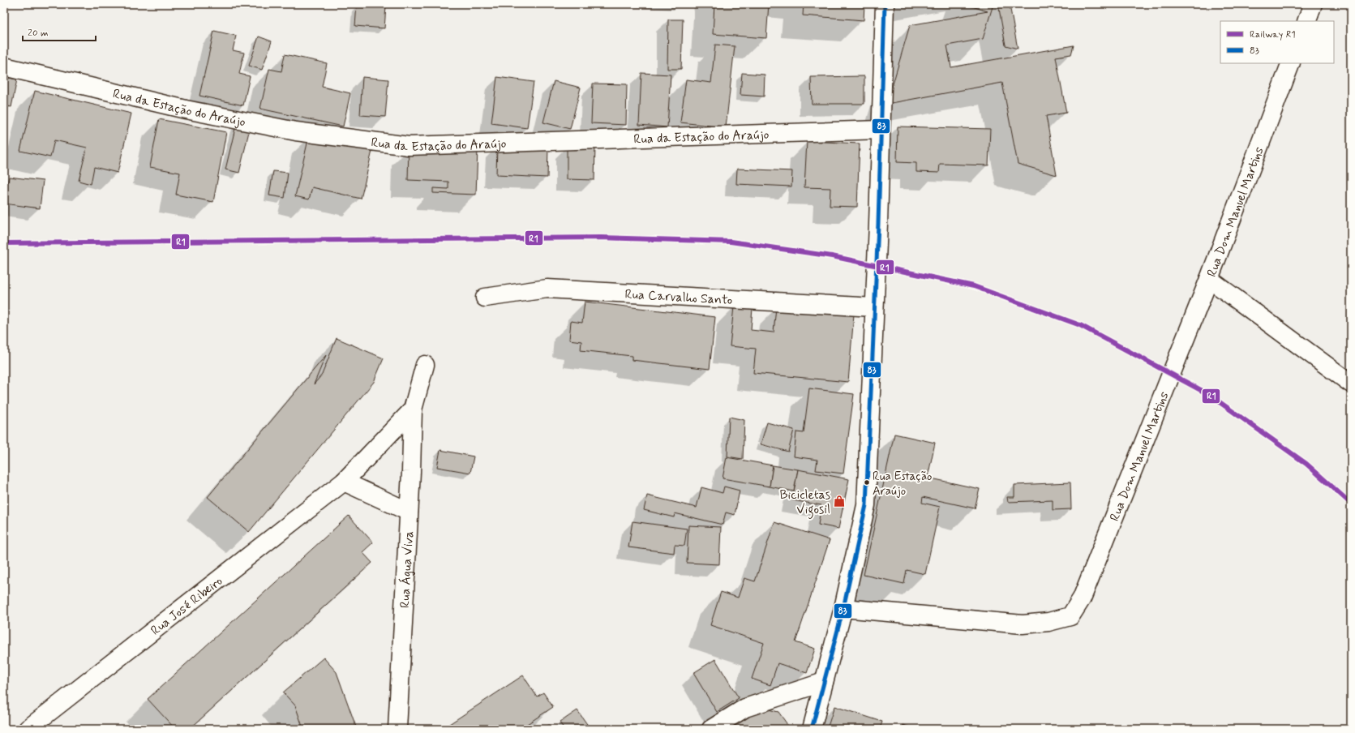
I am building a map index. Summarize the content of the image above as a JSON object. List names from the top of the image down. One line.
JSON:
{"streets":{"street":["Rua da Estação do Araújo","Rua Dom Manuel Martins","Rua Carvalho Santo","Rua Água Viva","Rua José Ribeiro"]},"crossings":[["Rua Água Viva","Rua José Ribeiro"]],"places":{"other":["Rua Estação Araújo"],"shop":["Bicicletas Vigosil"]},"lines":["transit line 83","rail line R1"],"legend":["Railway R1","83"],"scale_bar":"20 m"}
